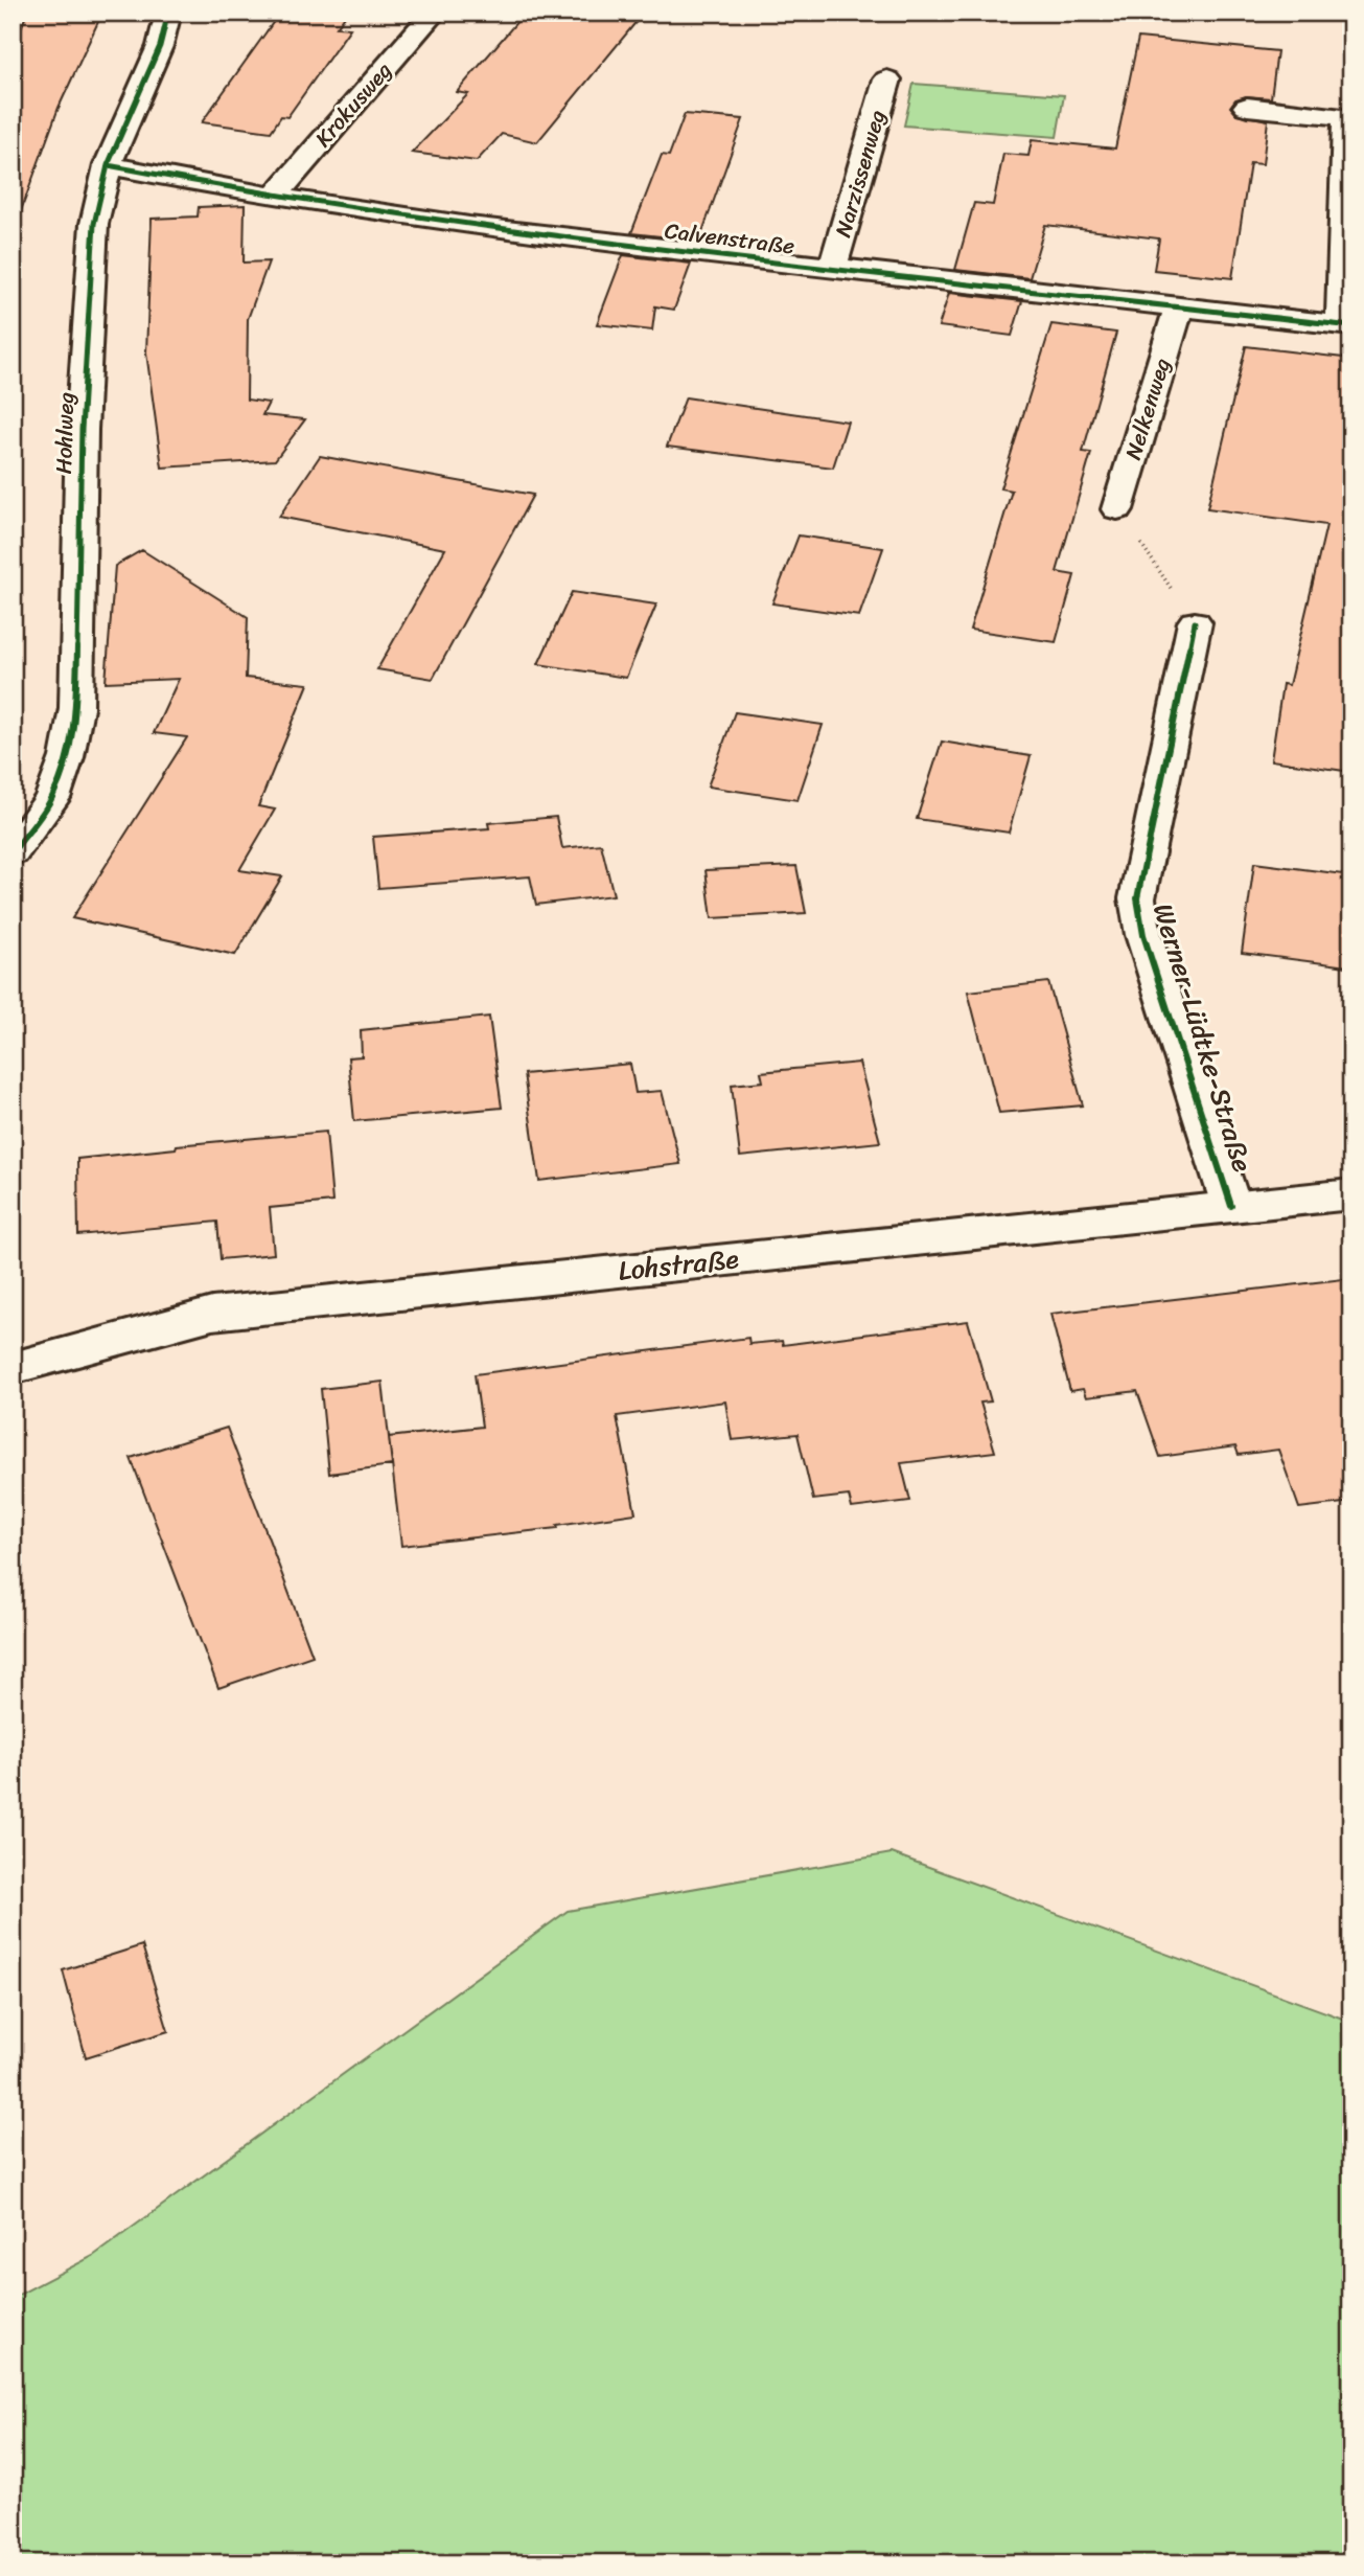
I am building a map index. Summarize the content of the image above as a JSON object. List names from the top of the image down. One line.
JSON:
{"streets":{"street":["Krokusweg","Narzissenweg","Calvenstraße","Nelkenweg","Hohlweg","Werner-Lüdtke-Straße","Lohstraße"]},"crossings":[["Krokusweg","Calvenstraße"],["Narzissenweg","Calvenstraße"],["Calvenstraße","Nelkenweg"],["Calvenstraße","Hohlweg"],["Werner-Lüdtke-Straße","Lohstraße"]]}
